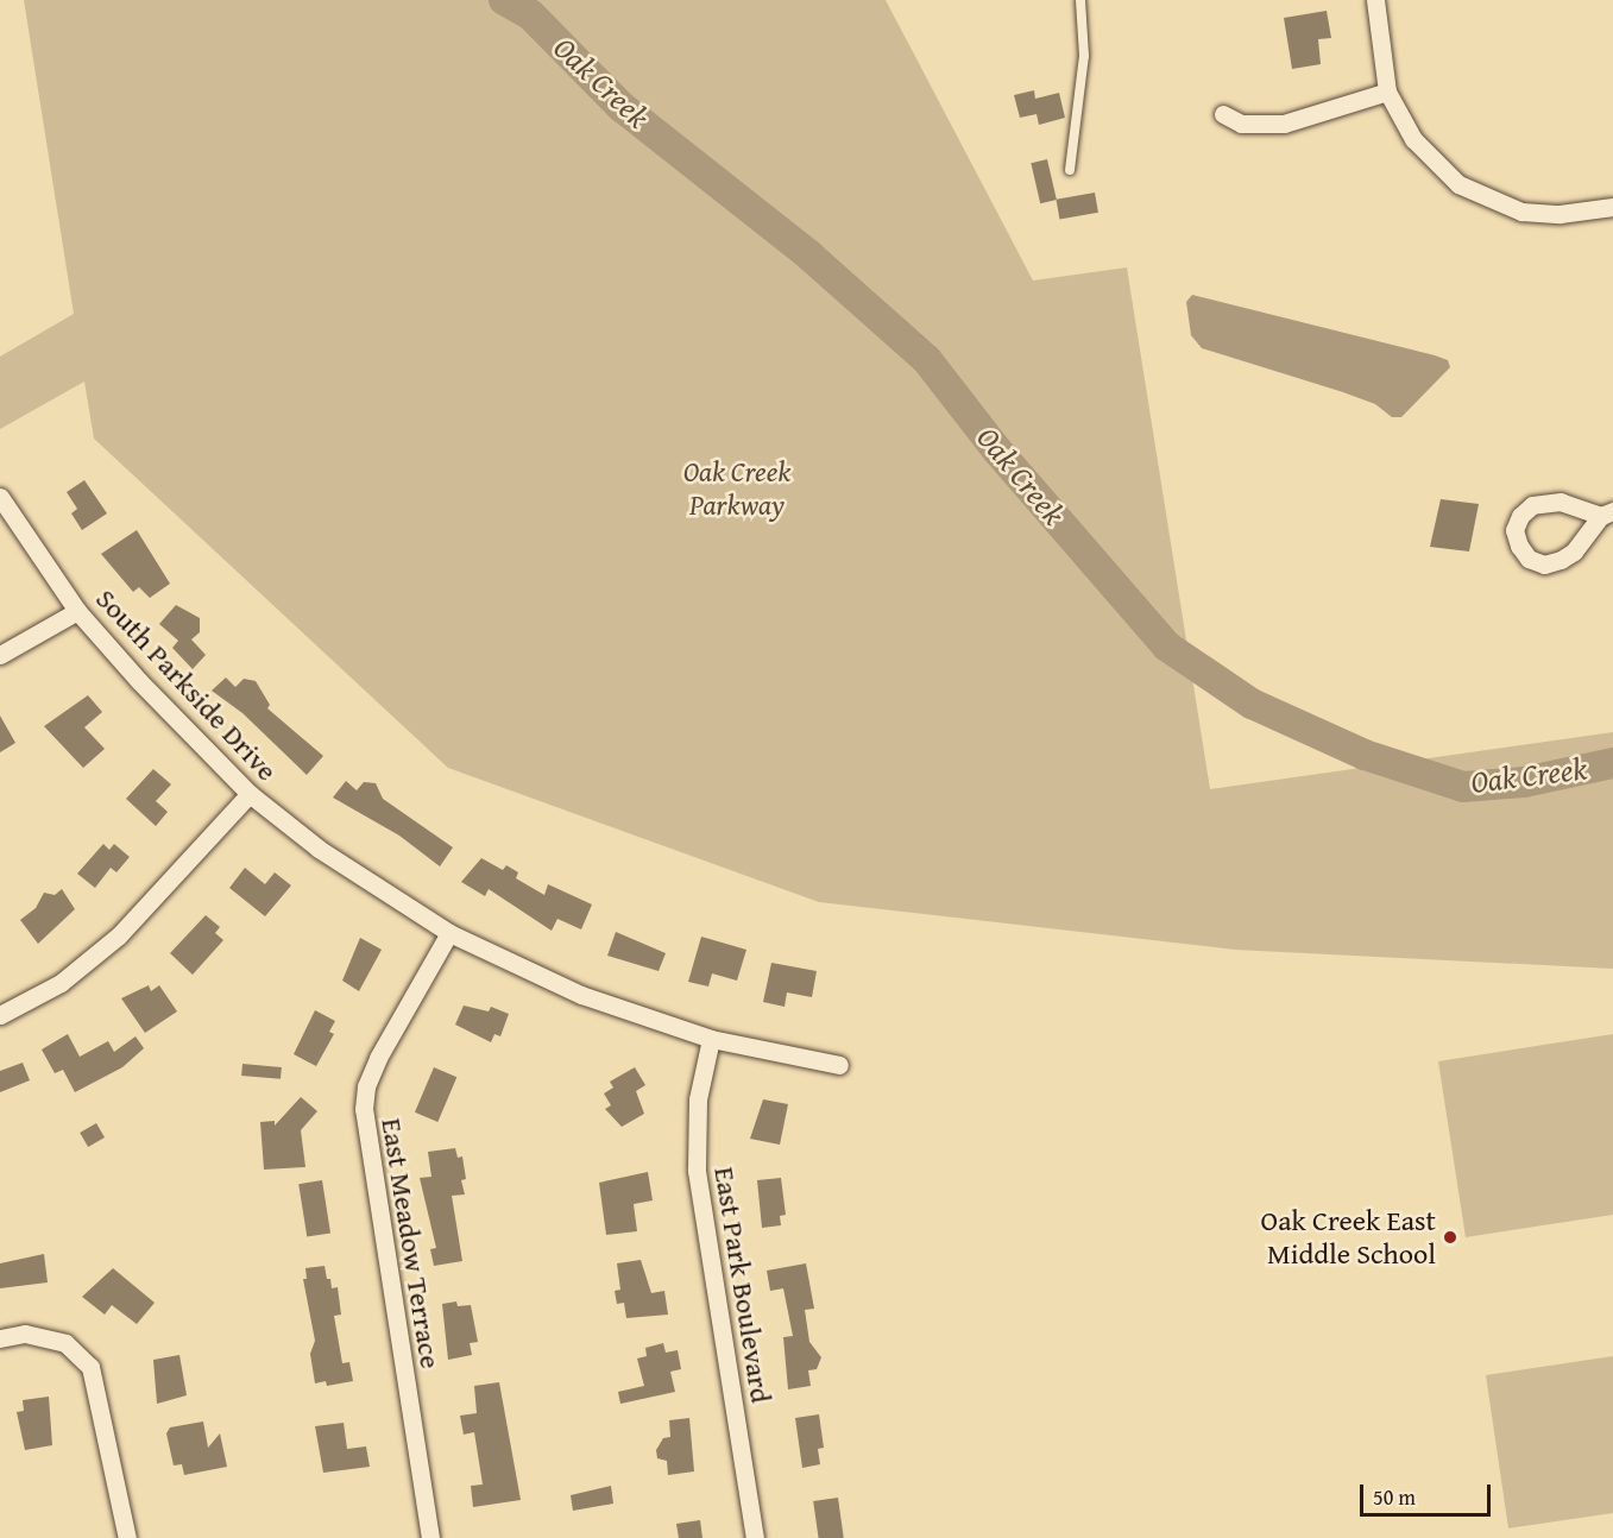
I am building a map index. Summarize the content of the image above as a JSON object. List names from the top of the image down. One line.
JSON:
{"streets":{"street":["South Parkside Drive","East Meadow Terrace","East Park Boulevard"]},"crossings":[["South Parkside Drive","East Meadow Terrace"],["South Parkside Drive","East Park Boulevard"]],"water":["Oak Creek"],"parks":["Oak Creek Parkway"],"places":["Oak Creek East Middle School"],"scale_bar":"50 m"}
